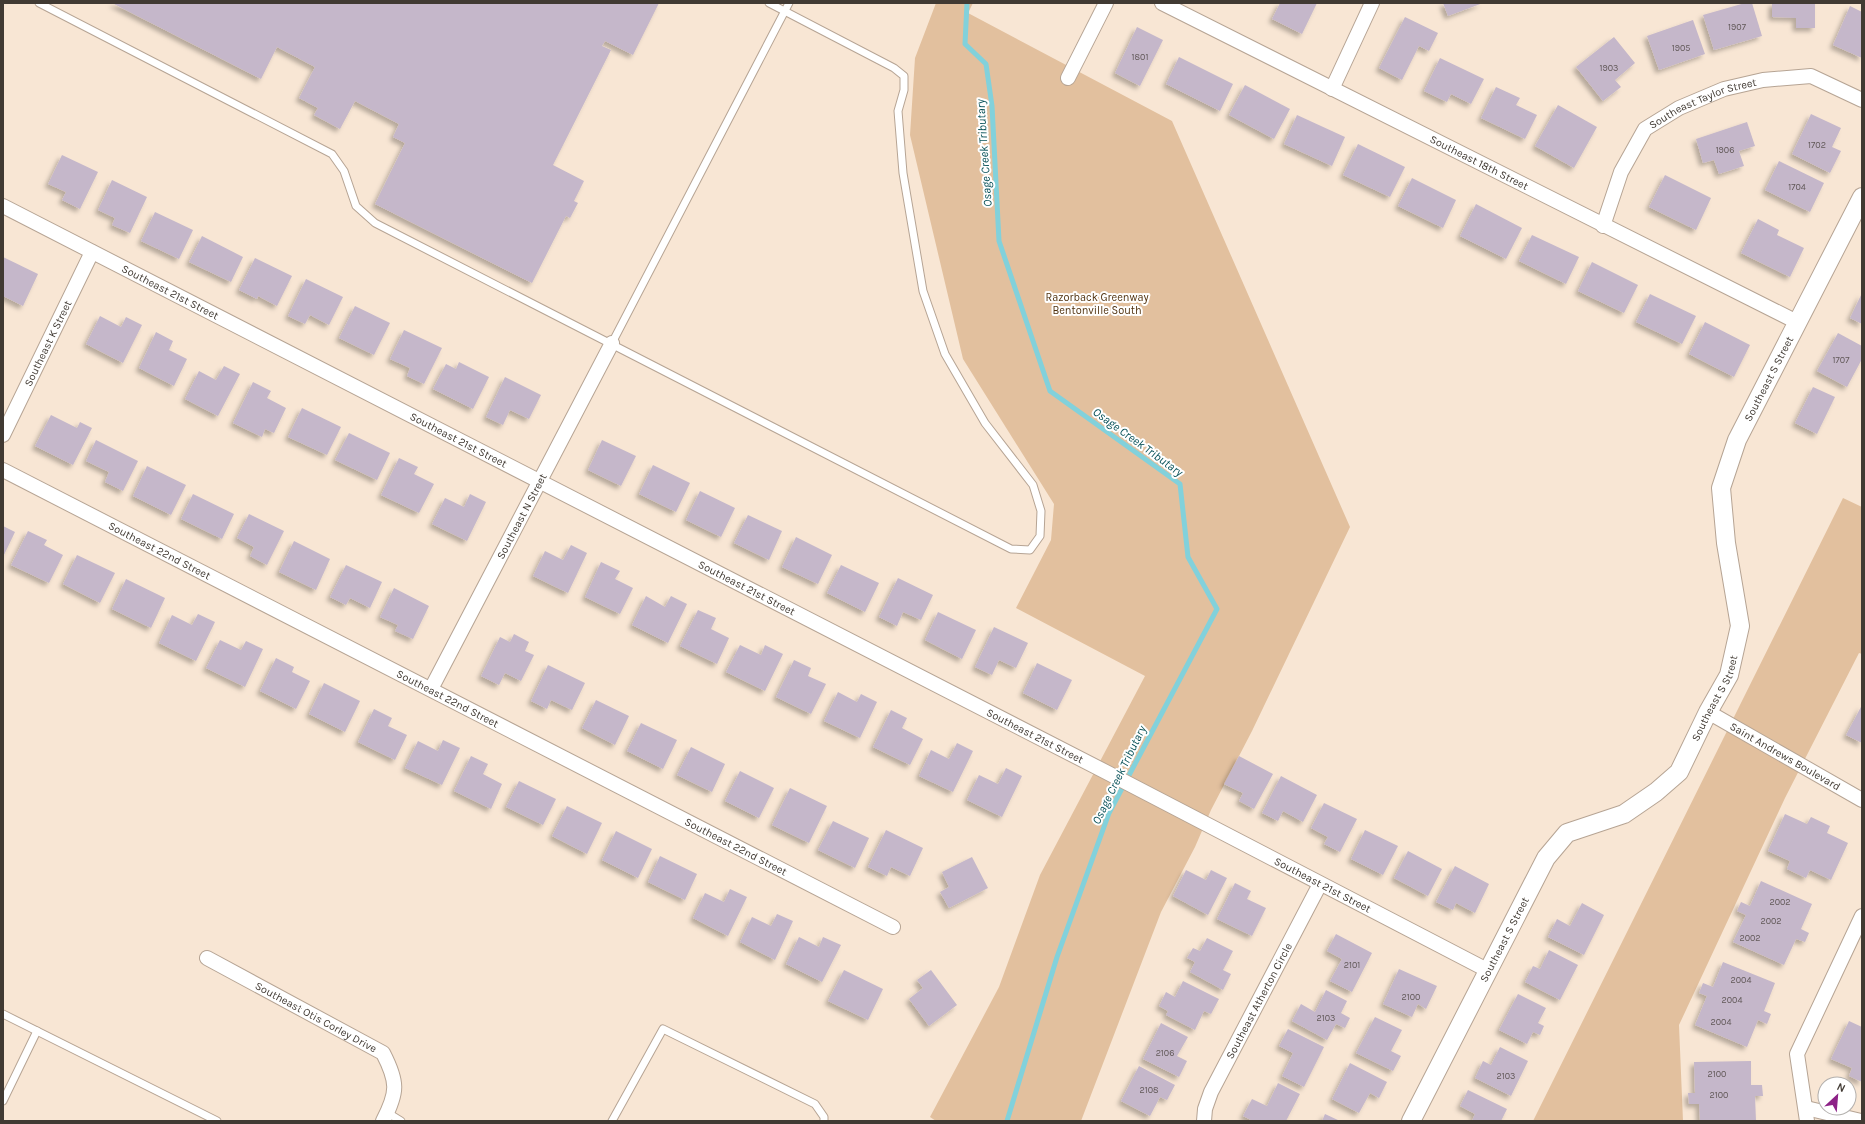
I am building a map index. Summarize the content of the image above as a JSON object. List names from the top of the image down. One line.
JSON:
{"streets":{"street":["Southeast Taylor Street","Southeast 18th Street","Southeast 21st Street","Southeast K Street","Southeast S Street","Southeast N Street","Southeast 22nd Street","Saint Andrews Boulevard","Southeast Atherton Circle","Southeast Otis Corley Drive"]},"crossings":[["Southeast Taylor Street","Southeast 18th Street"],["Southeast 18th Street","Southeast S Street"],["Southeast 21st Street","Southeast K Street"],["Southeast 21st Street","Southeast S Street"],["Southeast 21st Street","Southeast N Street"],["Southeast 21st Street","Southeast Atherton Circle"],["Southeast S Street","Saint Andrews Boulevard"],["Southeast N Street","Southeast 22nd Street"]],"water":["Osage Creek Tributary"],"parks":["Razorback Greenway Bentonville South"],"house_numbers":["1907","1905","1801","1903","1702","1906","1704","1707","2002","2002","2002","2101","2004","2100","2004","2103","2004","2106","2100","2103","2108","2100"],"north":"top right"}
